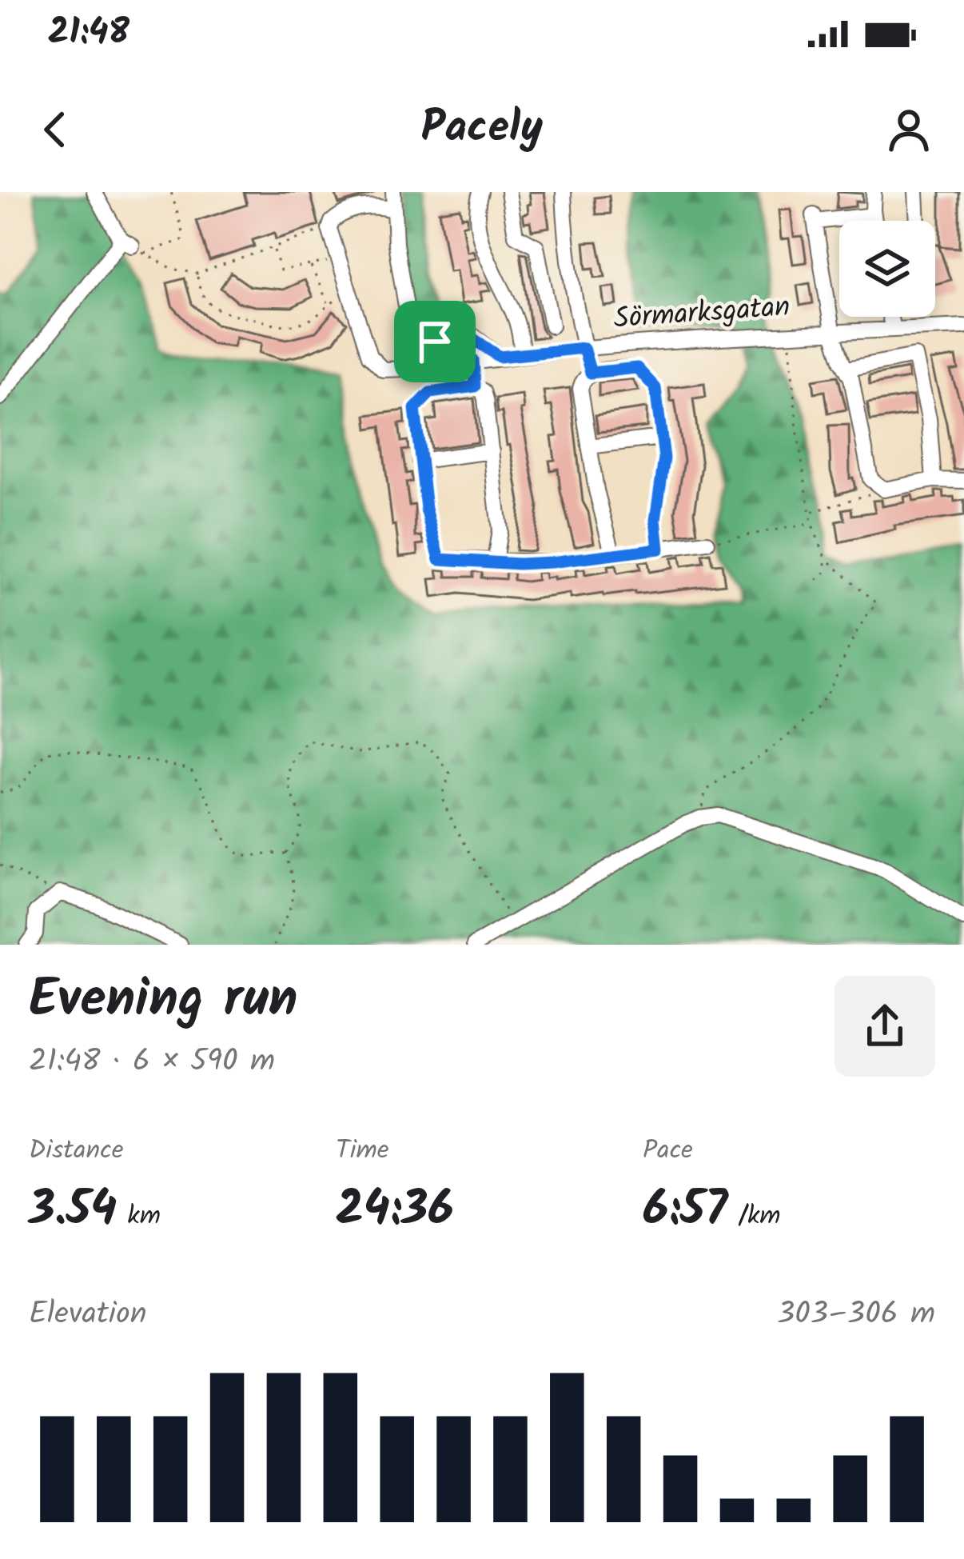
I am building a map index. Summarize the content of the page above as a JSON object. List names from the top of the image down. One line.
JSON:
{"streets":{"street":["Sörmarksgatan"]},"page":{"status":"21:48","header":"Pacely","heading":["Evening run","21:48 · 6 × 590 m"],"stats":[["Distance","3.54 km"],["Time","24:36"],["Pace","6:57 /km"]],"chart":["Elevation","303–306 m"]}}
